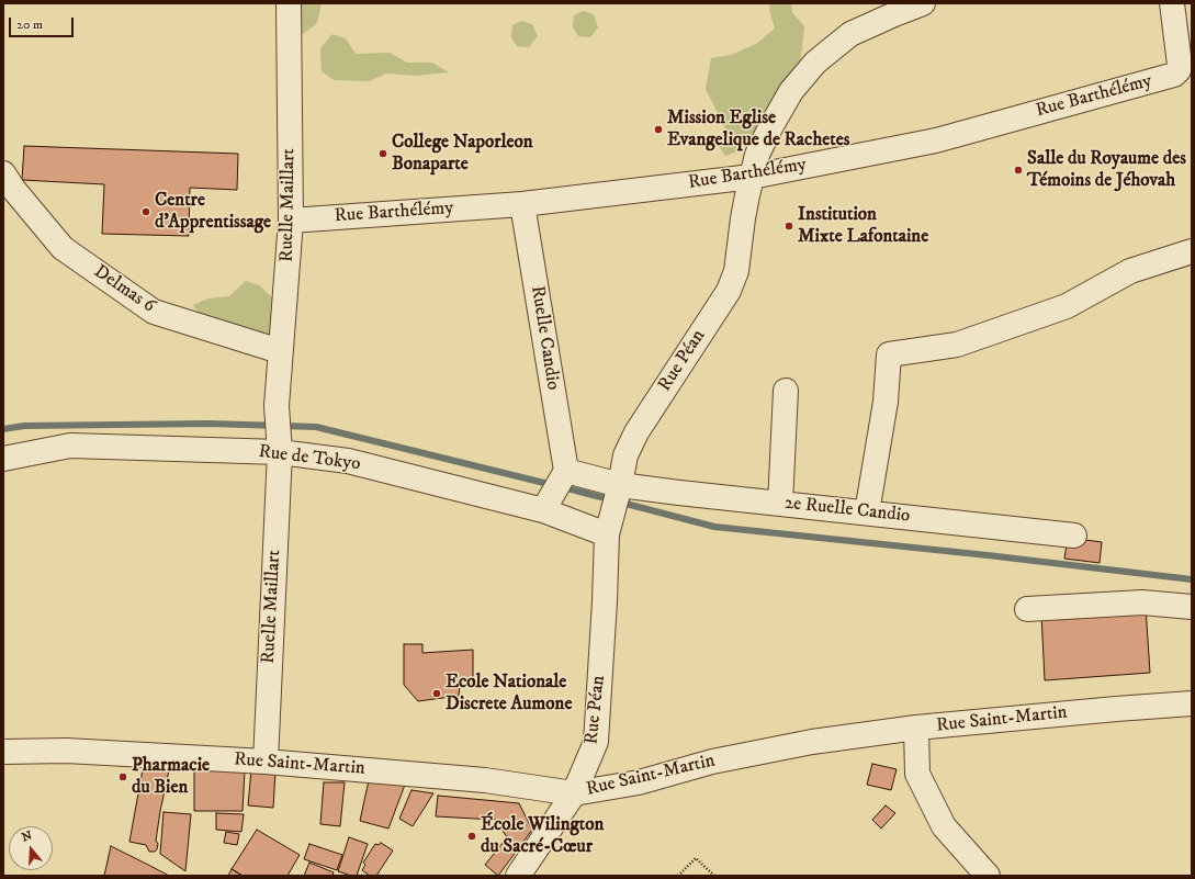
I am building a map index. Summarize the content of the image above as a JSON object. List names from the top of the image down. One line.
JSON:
{"streets":{"street":["Rue Barthélémy","Ruelle Maillart","Delmas 6","Ruelle Candio","Rue Péan","Rue de Tokyo","2e Ruelle Candio","Rue Saint-Martin"]},"crossings":[["Rue Barthélémy","Ruelle Maillart"],["Rue Barthélémy","Ruelle Candio"],["Rue Barthélémy","Rue Péan"],["Ruelle Maillart","Delmas 6"],["Ruelle Maillart","Rue de Tokyo"],["Ruelle Maillart","Rue Saint-Martin"],["Ruelle Candio","2e Ruelle Candio"],["Rue Péan","Rue de Tokyo"],["Rue Péan","2e Ruelle Candio"],["Rue Péan","Rue Saint-Martin"]],"places":["Mission Eglise Evangelique de Rachetes","College Naporleon Bonaparte","Salle du Royaume des Témoins de Jéhovah","Centre d'Apprentissage","Institution Mixte Lafontaine","Ecole Nationale Discrete Aumone","Pharmacie du Bien","École Wilington du Sacré-Cœur"],"scale_bar":"20 m","north":"top"}
